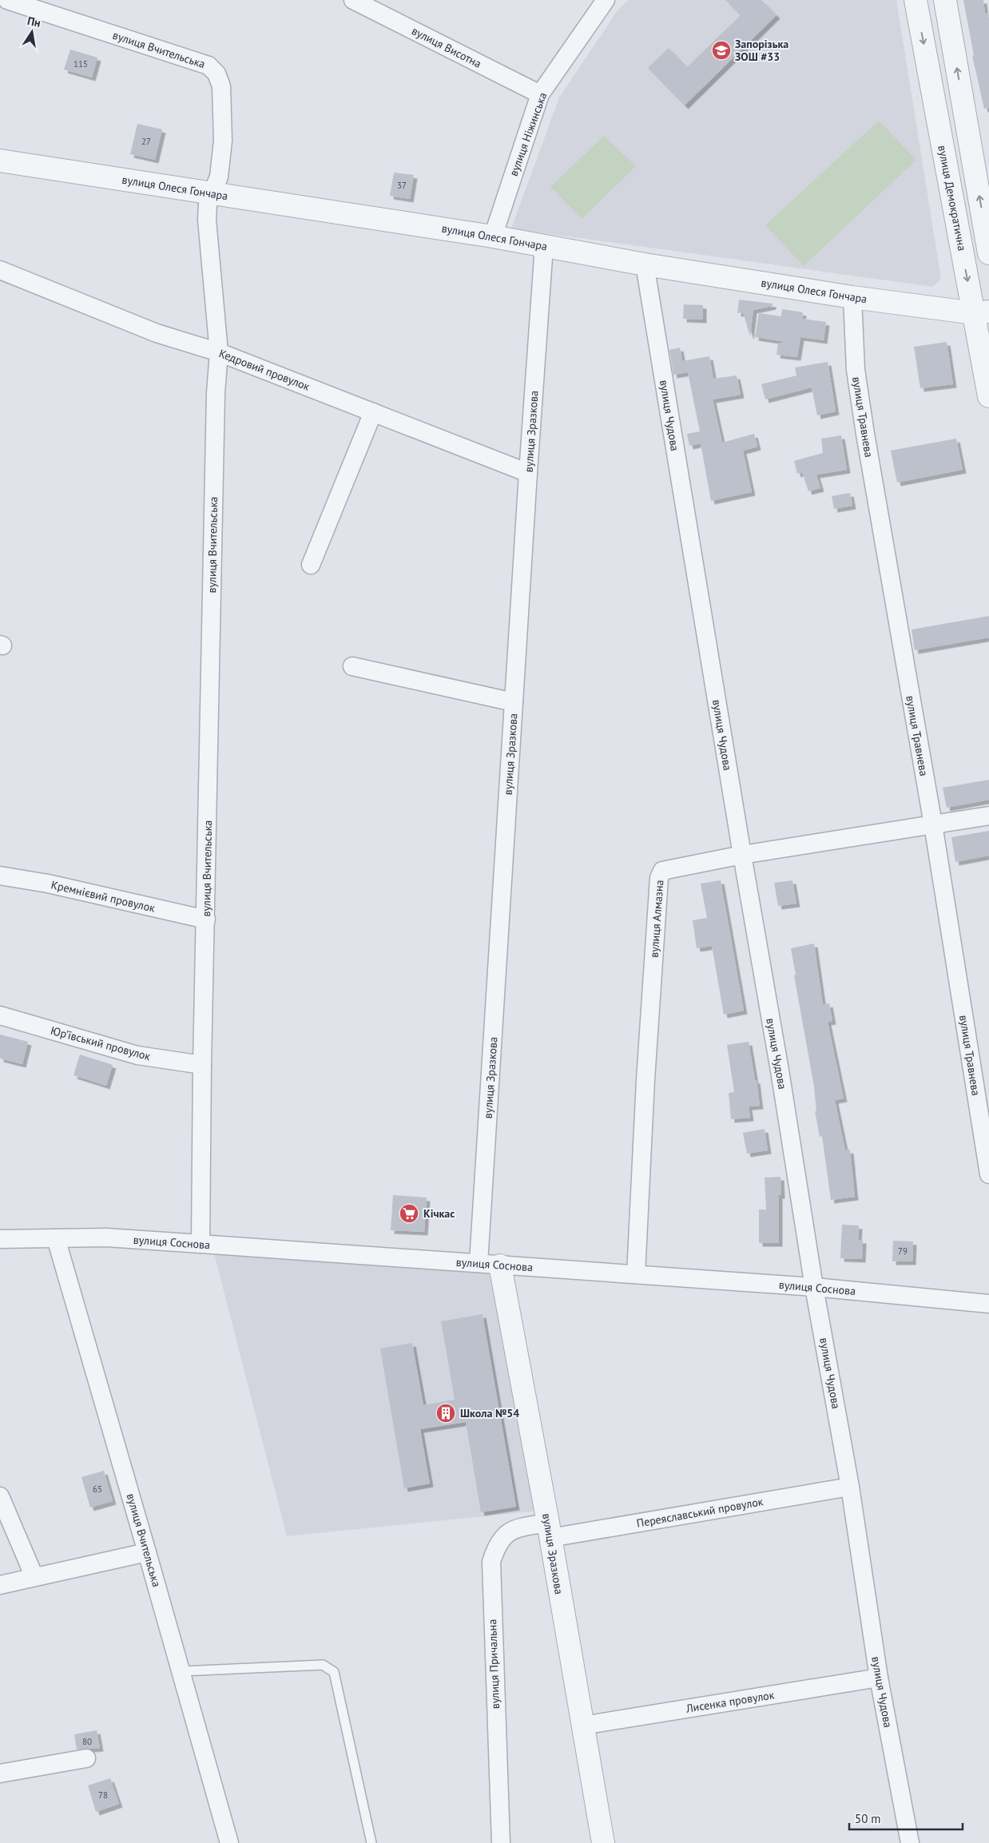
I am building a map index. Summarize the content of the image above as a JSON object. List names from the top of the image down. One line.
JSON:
{"streets":{"street":["вулиця Висотна","вулиця Вчительська","вулиця Ніжинська","вулиця Олеся Гончара","вулиця Демократична","Кедровий провулок","вулиця Чудова","вулиця Травнева","вулиця Зразкова","Кремнієвий провулок","вулиця Алмазна","Юр’ївський провулок","вулиця Соснова","Переяславський провулок","вулиця Причальна","Лисенка провулок"]},"crossings":[["вулиця Висотна","вулиця Ніжинська"],["вулиця Вчительська","вулиця Олеся Гончара"],["вулиця Вчительська","Кедровий провулок"],["вулиця Вчительська","Кремнієвий провулок"],["вулиця Вчительська","Юр’ївський провулок"],["вулиця Вчительська","вулиця Соснова"],["вулиця Ніжинська","вулиця Олеся Гончара"],["вулиця Олеся Гончара","вулиця Демократична"],["вулиця Олеся Гончара","вулиця Чудова"],["вулиця Олеся Гончара","вулиця Травнева"],["вулиця Олеся Гончара","вулиця Зразкова"],["Кедровий провулок","вулиця Зразкова"],["вулиця Чудова","вулиця Алмазна"],["вулиця Чудова","вулиця Соснова"],["вулиця Чудова","Переяславський провулок"],["вулиця Чудова","Лисенка провулок"],["вулиця Травнева","вулиця Алмазна"],["вулиця Зразкова","вулиця Соснова"],["вулиця Зразкова","Переяславський провулок"],["вулиця Зразкова","вулиця Причальна"],["вулиця Зразкова","Лисенка провулок"],["вулиця Алмазна","вулиця Соснова"],["Переяславський провулок","вулиця Причальна"]],"places":{"school or university":["Запорiзька ЗОШ #33"],"supermarket":["Кічкас"],"building":["Школа №54"]},"house_numbers":["115","27","37","79","65","80","78"],"scale_bar":"50 m","north":"top"}
